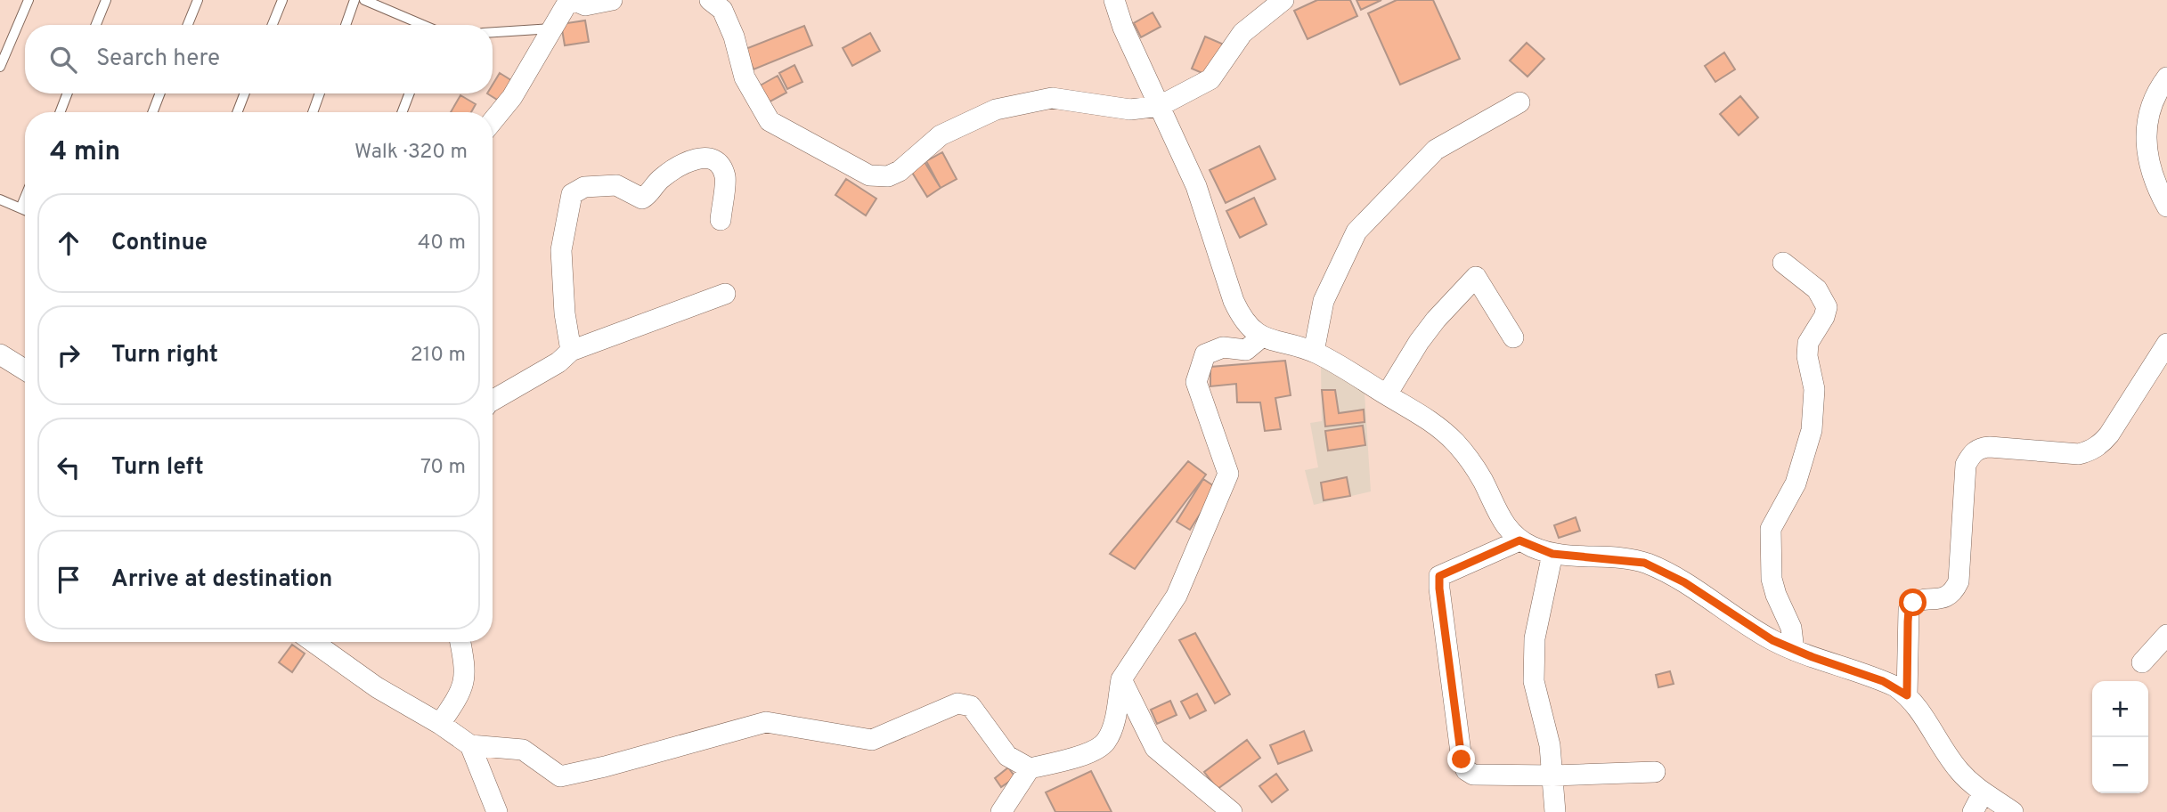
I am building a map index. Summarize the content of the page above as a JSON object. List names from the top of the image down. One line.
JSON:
{"page":{"search":"Search here","heading":["4 min","Walk · 320 m"],"list":[["Continue","40 m"],["Turn right","210 m"],["Turn left","70 m"],"Arrive at destination"],"map_buttons":["+","−"]}}
